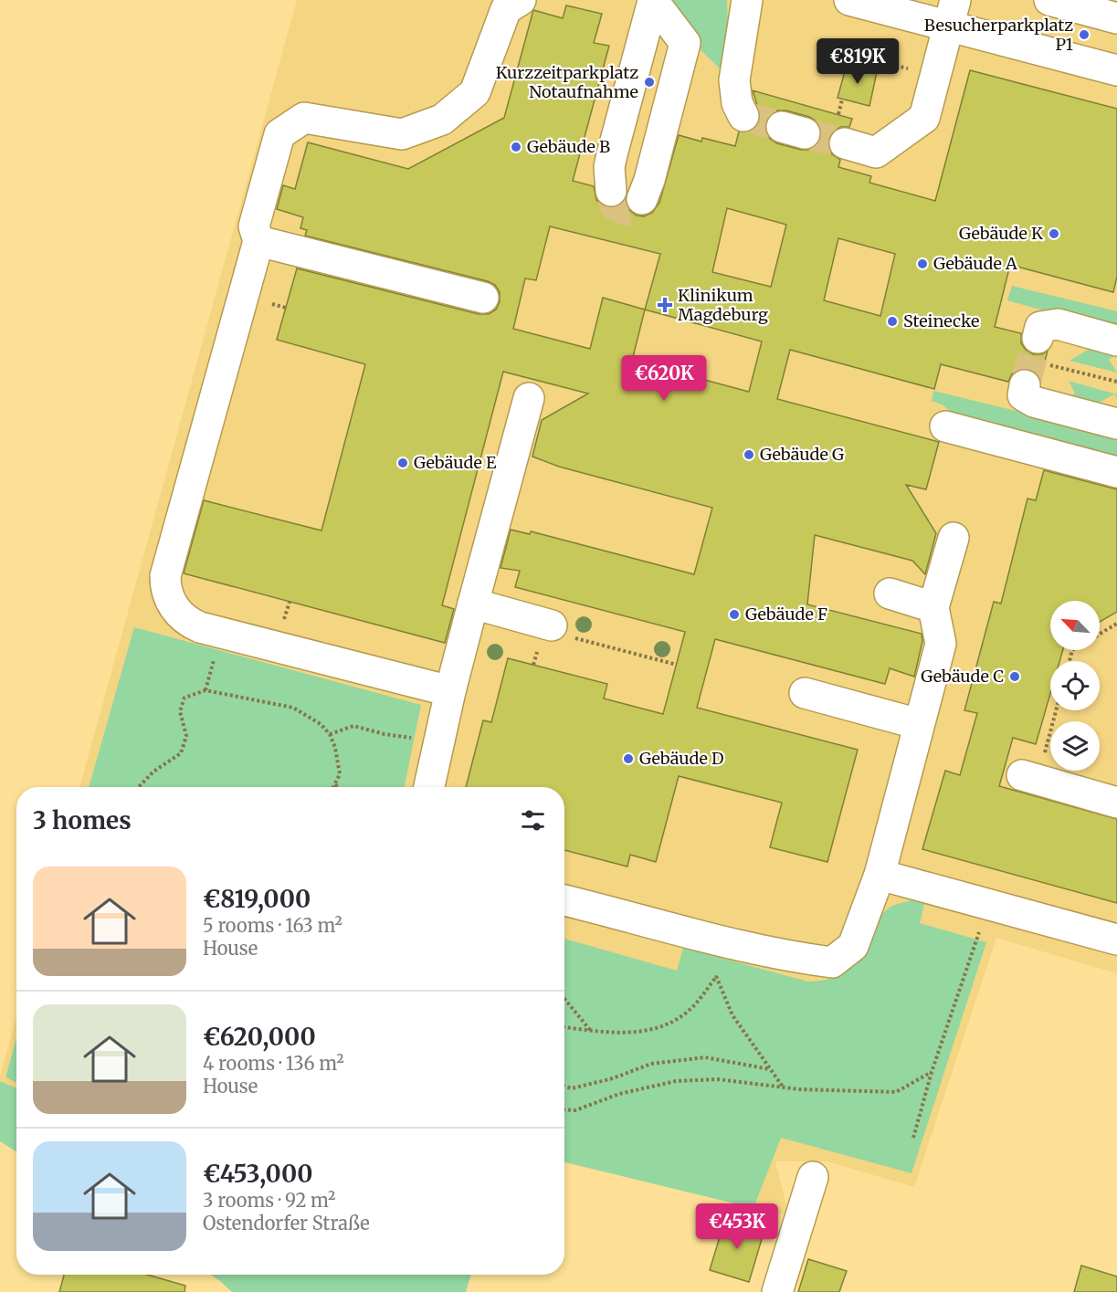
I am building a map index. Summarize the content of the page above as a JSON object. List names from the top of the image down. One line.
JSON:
{"places":{"other":["Besucherparkplatz P1","Kurzzeitparkplatz Notaufnahme","Gebäude B","Gebäude K","Gebäude A","Steinecke","Gebäude G","Gebäude E","Gebäude F","Gebäude C","Gebäude D"],"health":["Klinikum Magdeburg"]},"north":"top left","page":{"price":["€819K","€620K","€453K"],"heading":"3 homes","list":[{"name":"€819,000","note":"5 rooms · 163 m² · House"},{"name":"€620,000","note":"4 rooms · 136 m² · House"},{"name":"€453,000","note":"3 rooms · 92 m² · Ostendorfer Straße"}]}}
